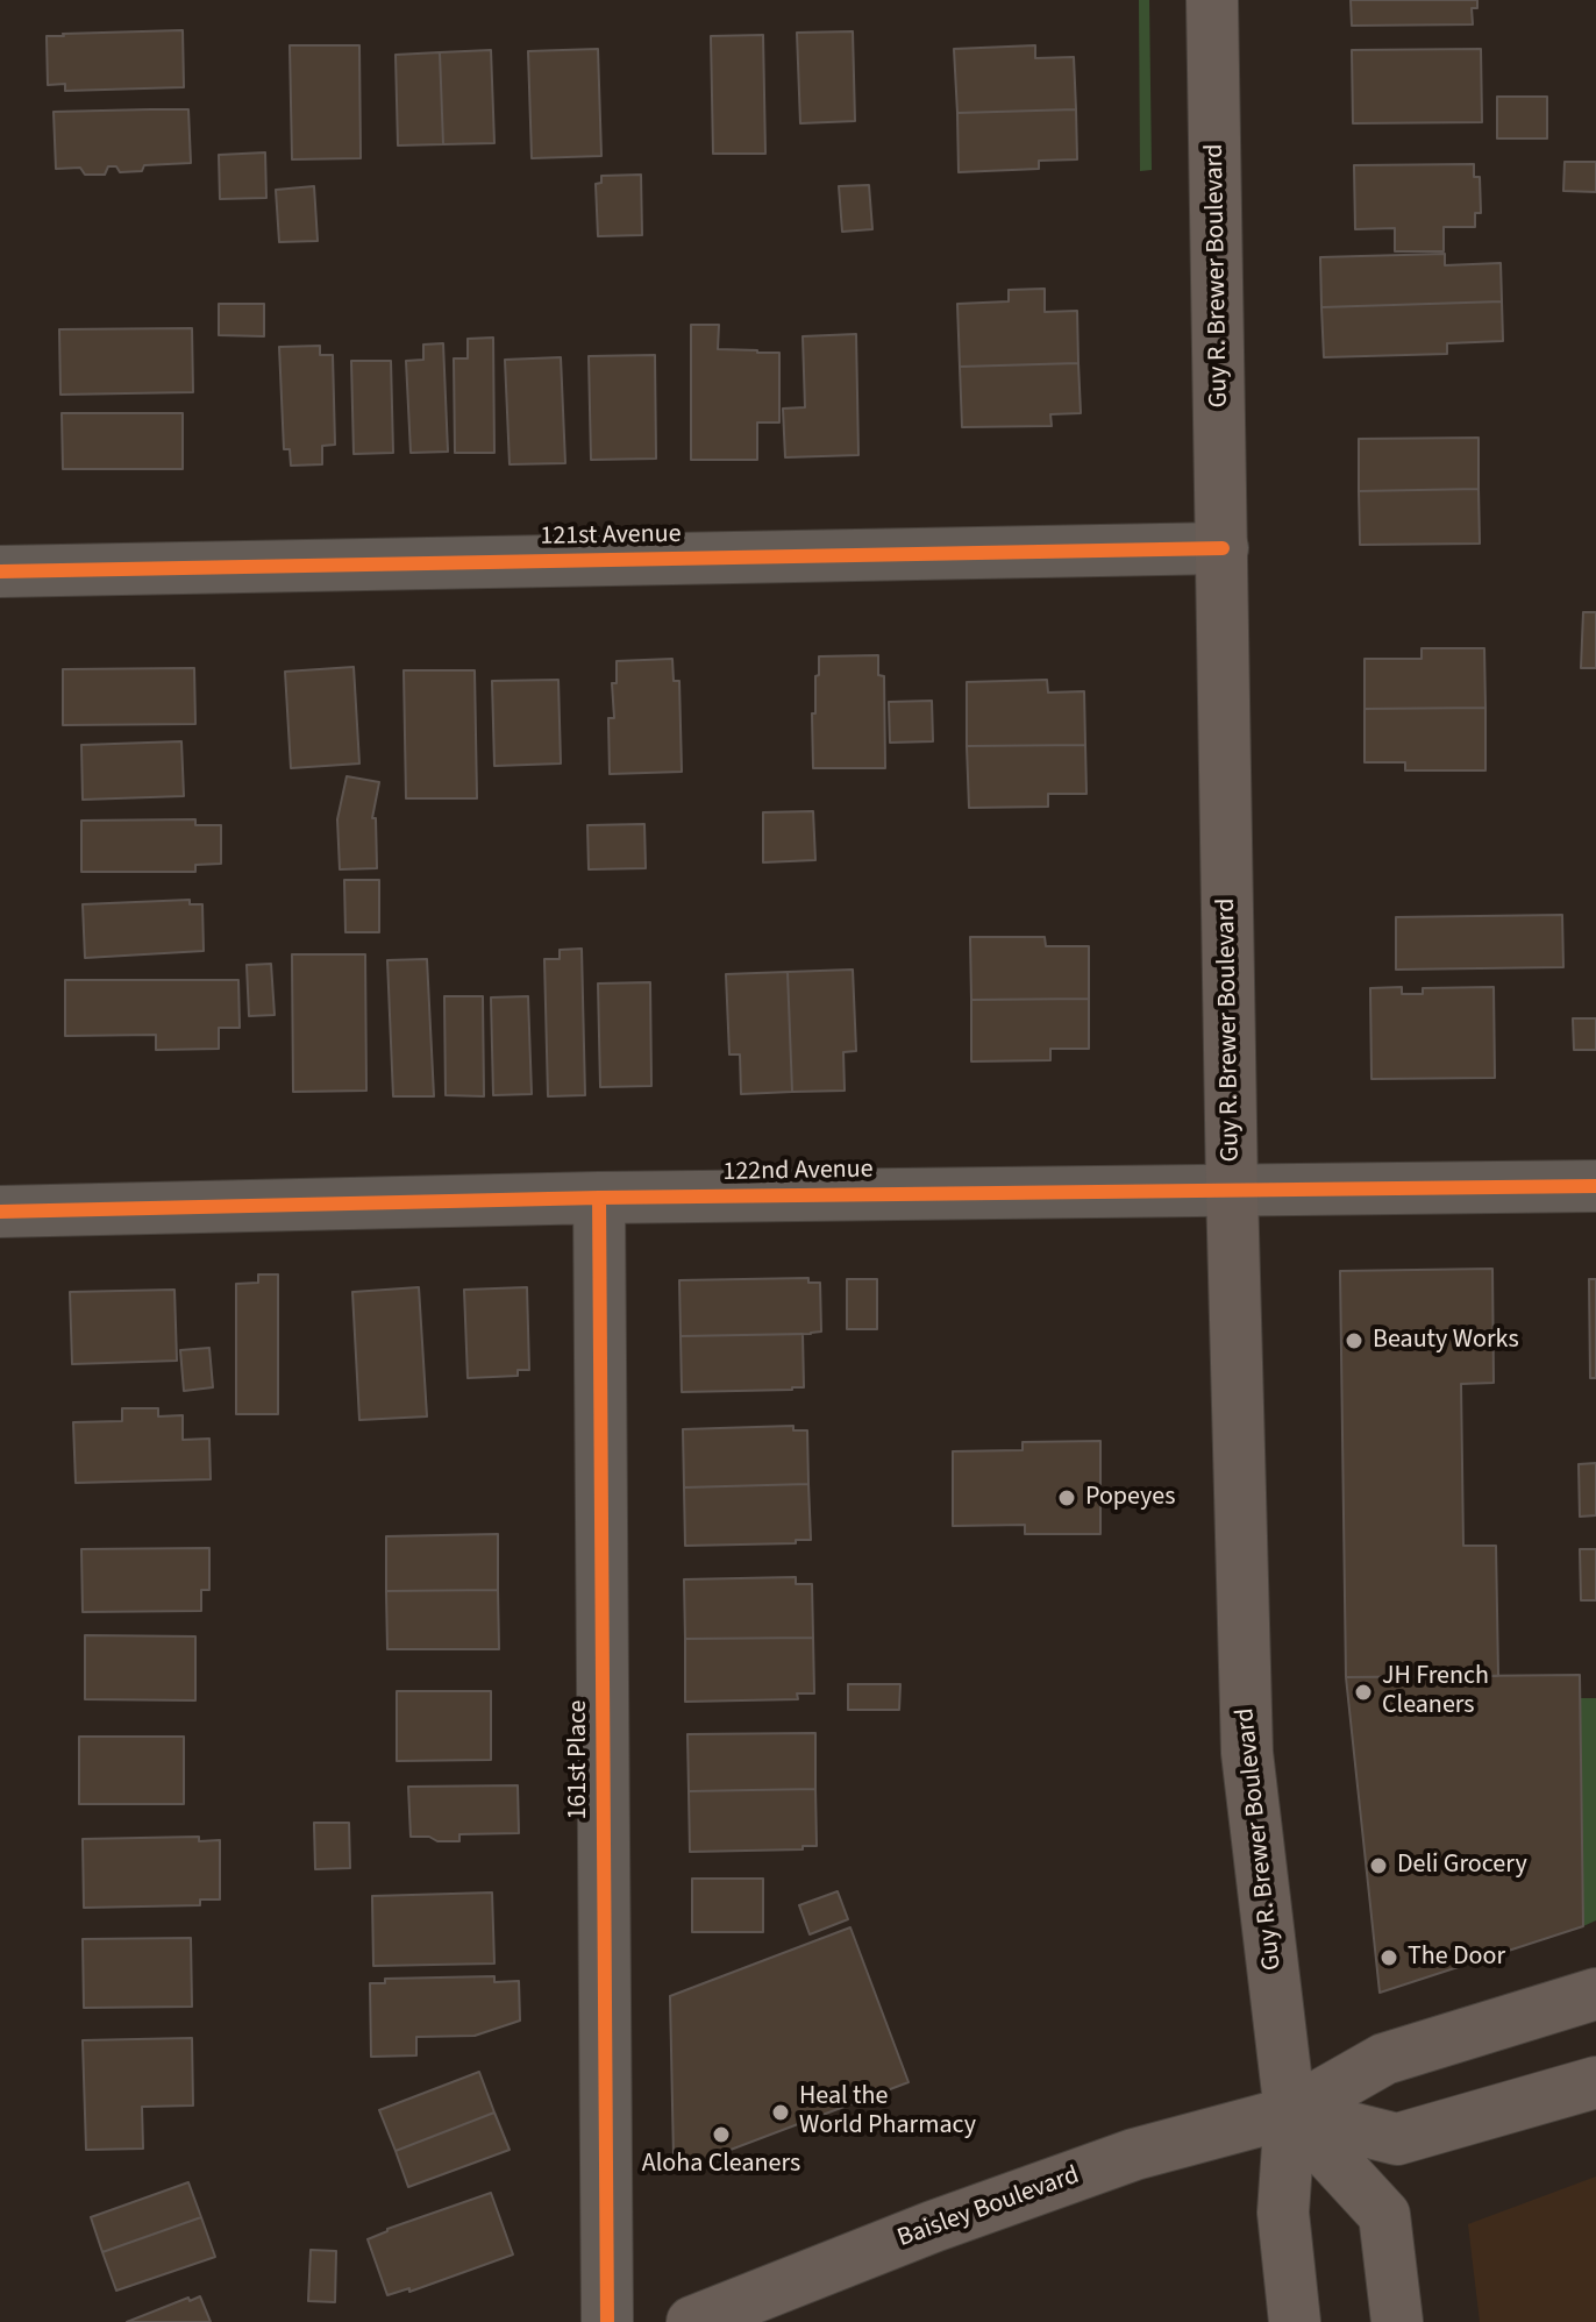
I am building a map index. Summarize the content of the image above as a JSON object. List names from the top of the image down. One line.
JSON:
{"streets":{"main road":["Guy R. Brewer Boulevard","Baisley Boulevard"],"street":["121st Avenue","122nd Avenue","161st Place"]},"crossings":[["Guy R. Brewer Boulevard","121st Avenue"],["Guy R. Brewer Boulevard","122nd Avenue"],["Guy R. Brewer Boulevard","Baisley Boulevard"],["122nd Avenue","161st Place"]],"places":["Beauty Works","Popeyes","JH French Cleaners","Deli Grocery","The Door","Heal the World Pharmacy","Aloha Cleaners"]}
